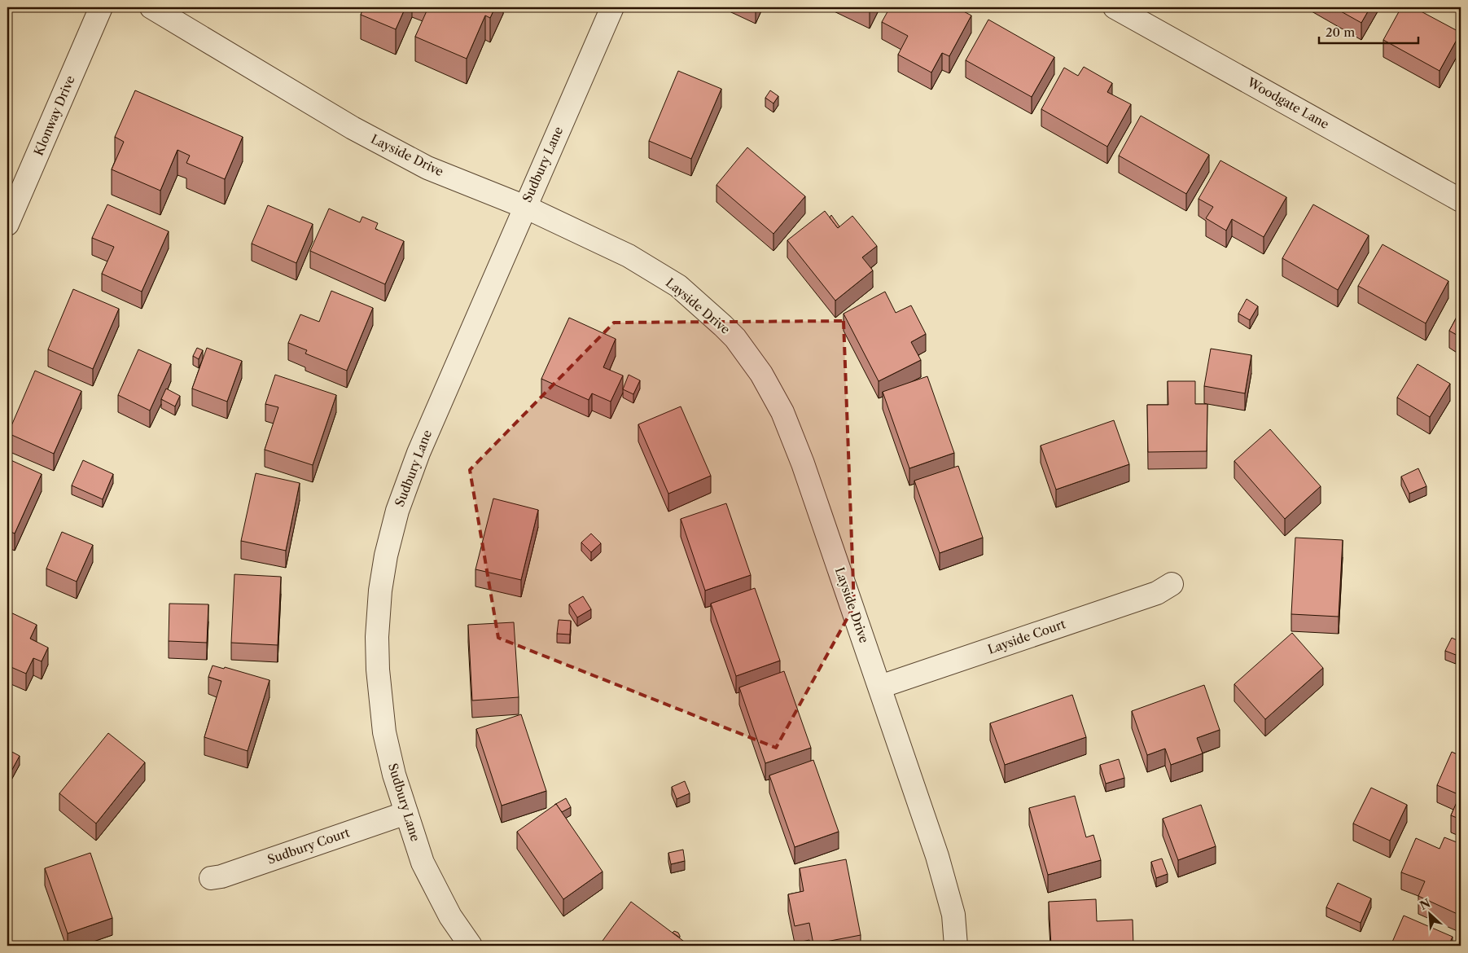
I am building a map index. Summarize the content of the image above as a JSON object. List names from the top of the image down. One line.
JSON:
{"streets":{"street":["Woodgate Lane","Klonway Drive","Layside Drive","Sudbury Lane","Layside Court","Sudbury Court"]},"crossings":[["Layside Drive","Sudbury Lane"],["Layside Drive","Layside Court"],["Sudbury Lane","Sudbury Court"]],"scale_bar":"20 m","north":"top left"}
